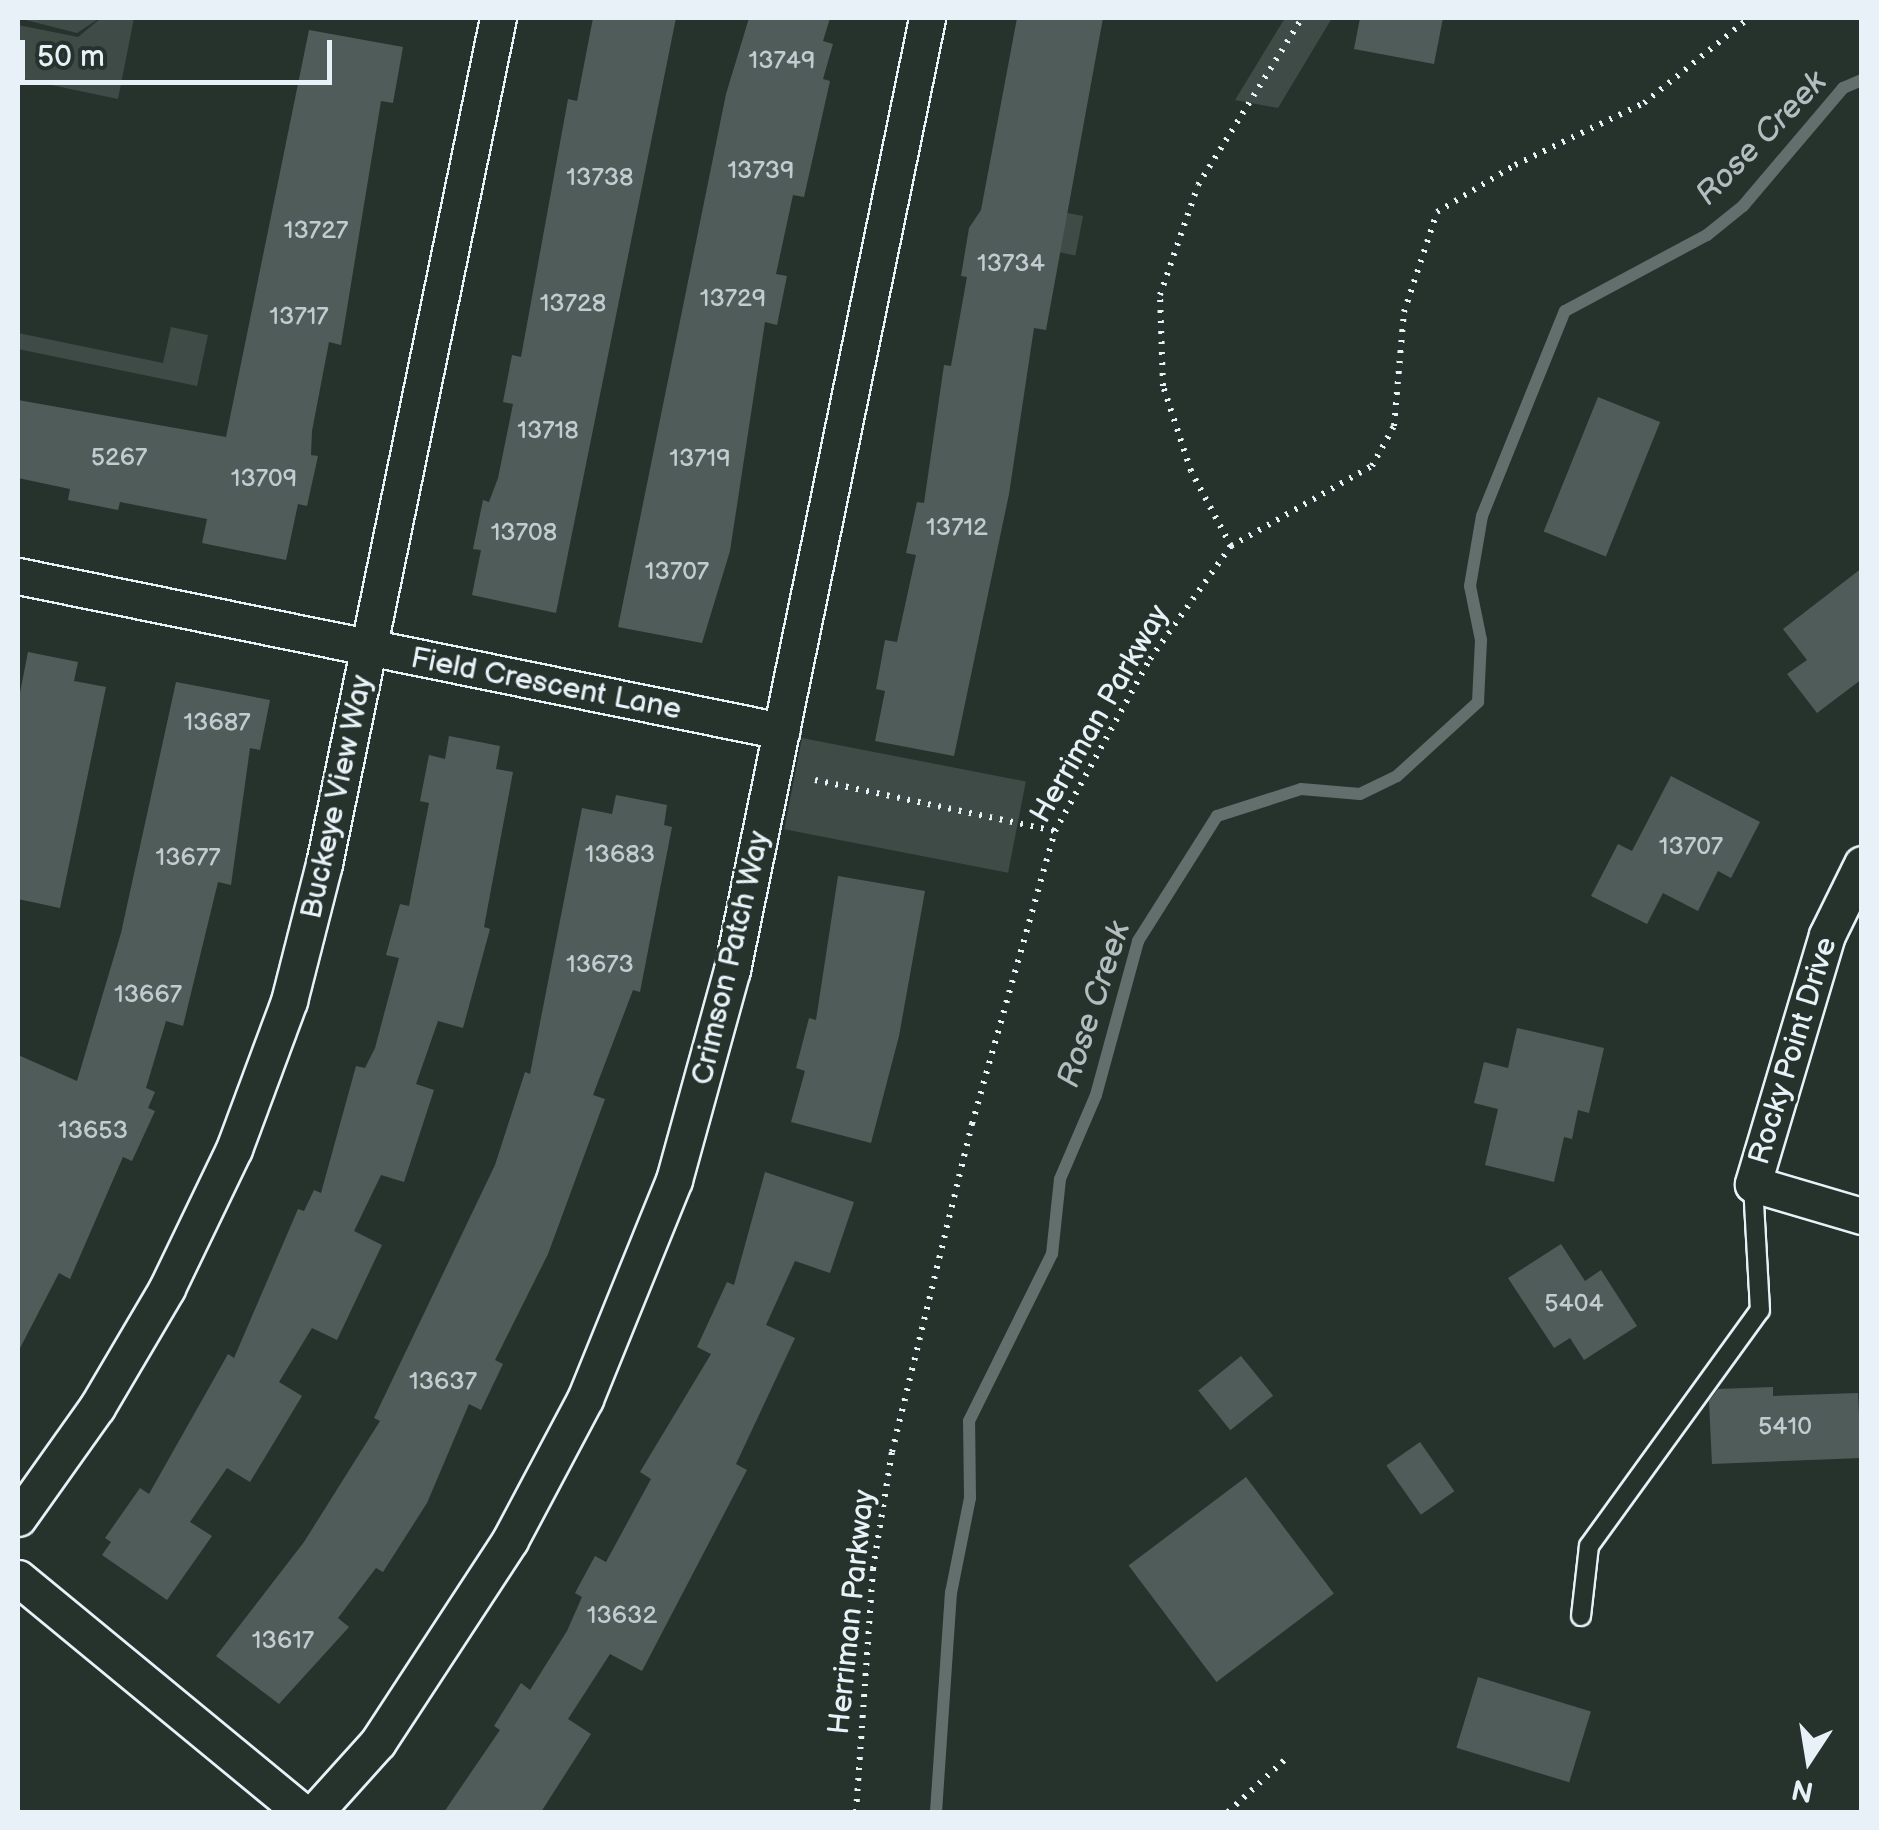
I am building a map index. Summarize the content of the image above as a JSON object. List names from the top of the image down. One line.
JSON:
{"streets":{"street":["Field Crescent Lane","Buckeye View Way","Crimson Patch Way","Rocky Point Drive"],"path":["Herriman Parkway"]},"crossings":[["Field Crescent Lane","Buckeye View Way"],["Field Crescent Lane","Crimson Patch Way"]],"water":["Rose Creek"],"house_numbers":["13749","13739","13738","13727","13734","13729","13728","13717","13718","5267","13719","13709","13712","13708","13707","13687","13707","13683","13677","13673","13667","13653","5404","13637","5410","13632","13617"],"scale_bar":"50 m","north":"bottom"}
